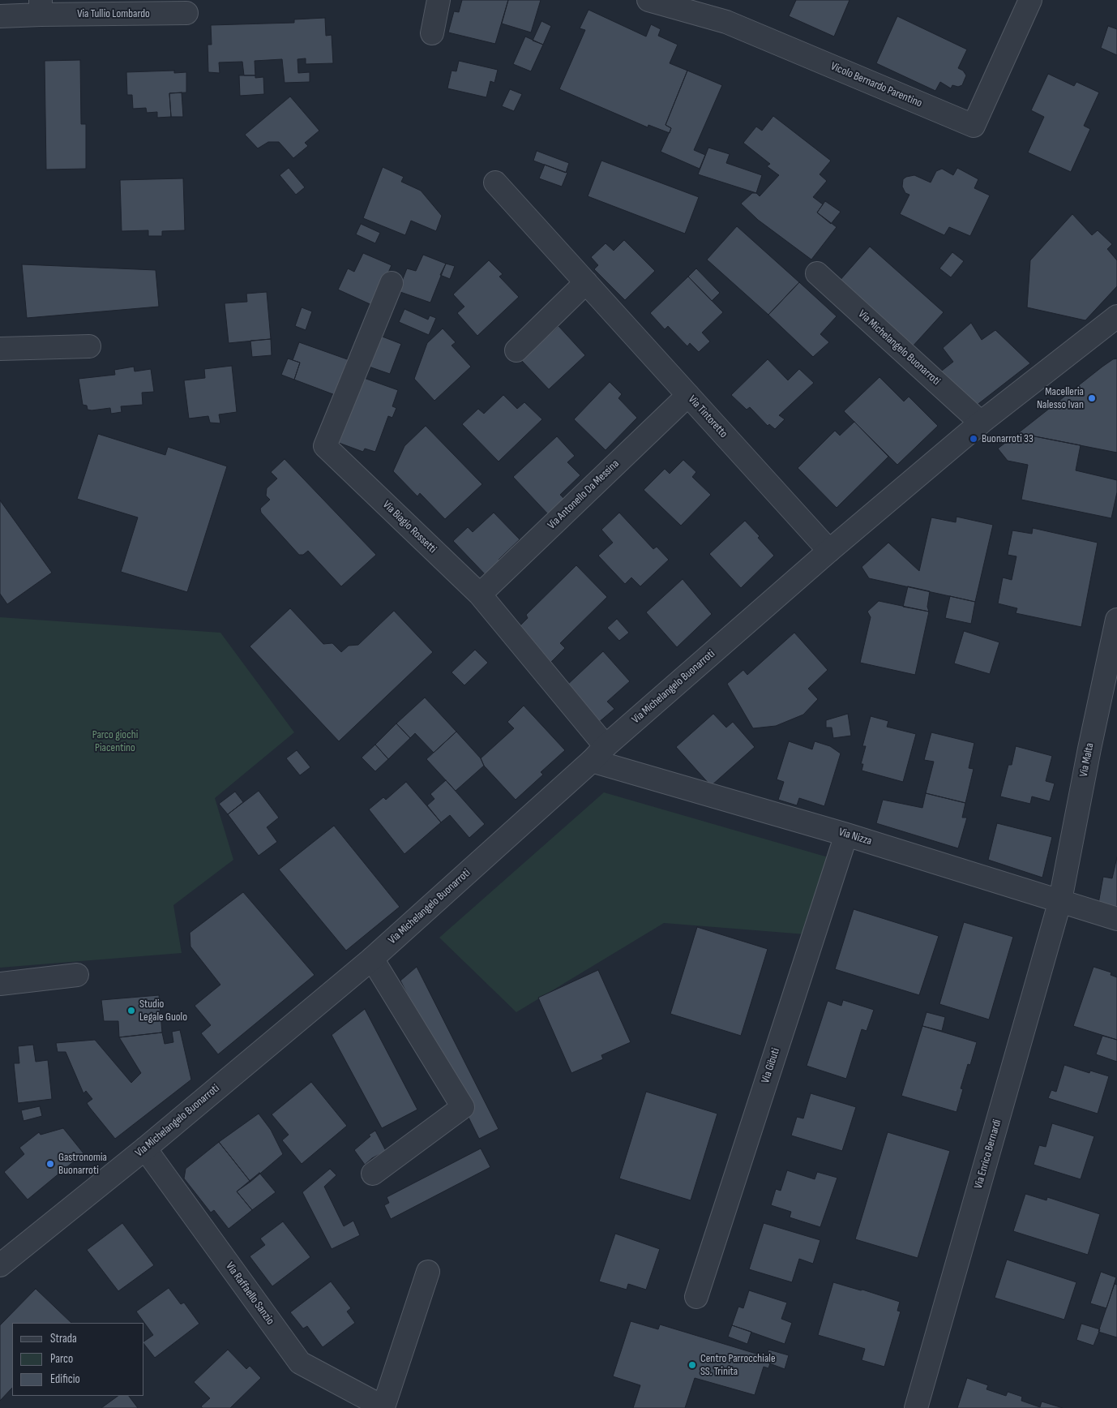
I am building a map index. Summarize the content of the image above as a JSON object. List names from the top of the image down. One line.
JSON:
{"streets":{"street":["Via Tullio Lombardo","Vicolo Bernardo Parentino","Via Michelangelo Buonarroti","Via Tintoretto","Via Antonello Da Messina","Via Biagio Rossetti","Via Malta","Via Nizza","Via Gibuti","Via Enrico Bernardi","Via Raffaello Sanzio"]},"crossings":[["Via Michelangelo Buonarroti","Via Tintoretto"],["Via Michelangelo Buonarroti","Via Biagio Rossetti"],["Via Michelangelo Buonarroti","Via Nizza"],["Via Michelangelo Buonarroti","Via Raffaello Sanzio"],["Via Tintoretto","Via Antonello Da Messina"],["Via Antonello Da Messina","Via Biagio Rossetti"],["Via Biagio Rossetti","Via Nizza"],["Via Malta","Via Nizza"],["Via Malta","Via Enrico Bernardi"],["Via Nizza","Via Gibuti"],["Via Nizza","Via Enrico Bernardi"]],"parks":["Parco giochi Piacentino"],"places":["Macelleria Nalesso Ivan","Buonarroti 33","Studio Legale Guolo","Gastronomia Buonarroti","Centro Parrocchiale SS. Trinita"],"legend":["Strada","Parco","Edificio"]}
